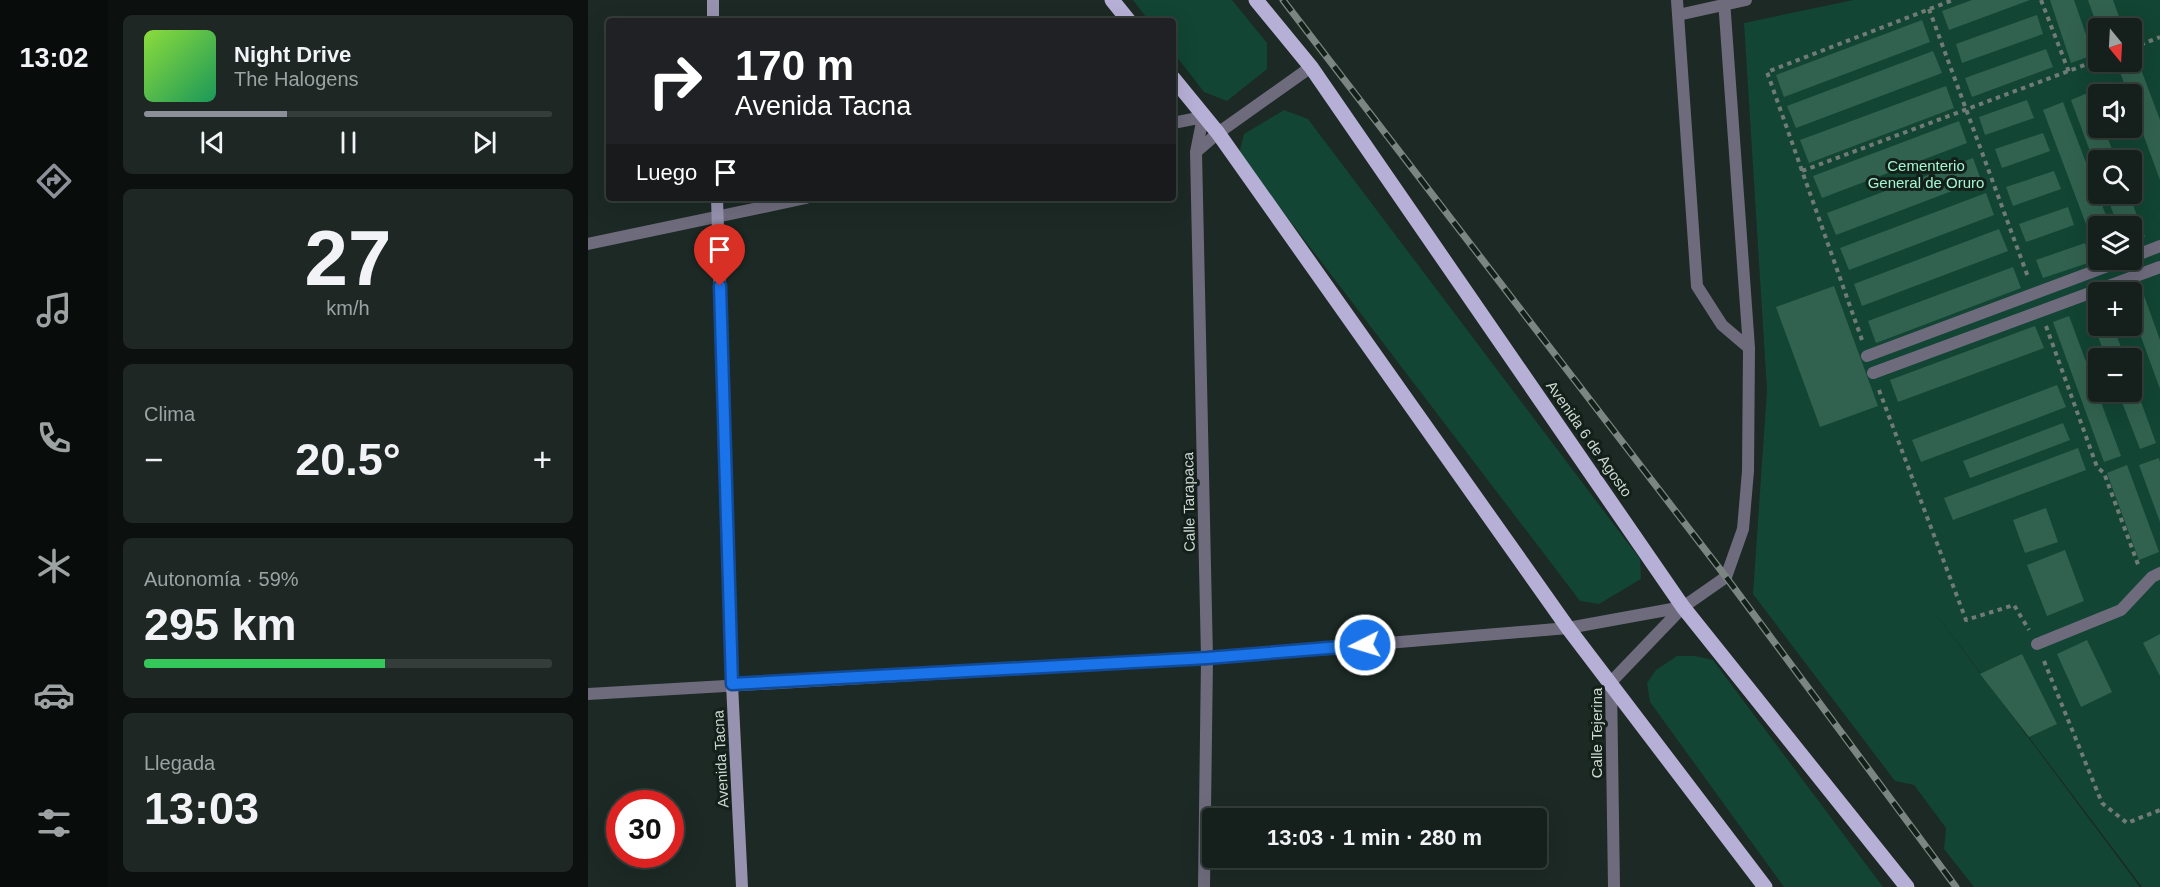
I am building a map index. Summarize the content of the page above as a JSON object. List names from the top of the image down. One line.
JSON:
{"streets":{"main road":["Avenida 6 de Agosto","Avenida Tacna"],"street":["Calle Tarapaca","Calle Tejerina"]},"crossings":[["Avenida 6 de Agosto","Calle Tejerina"]],"parks":["Cementerio General de Oruro"],"north":"bottom","page":{"tabs":"13:02","map_buttons":["+","−"],"turn":["170 m","Avenida Tacna"],"song":["Night Drive","The Halogens"],"then":"Luego","tile":[["27","km/h"],"Clima",["Autonomía · 59%","295 km"],["Llegada","13:03"]],"heat":["−","20.5°","+"],"limit":"30","trip":"13:03 · 1 min · 280 m"}}
